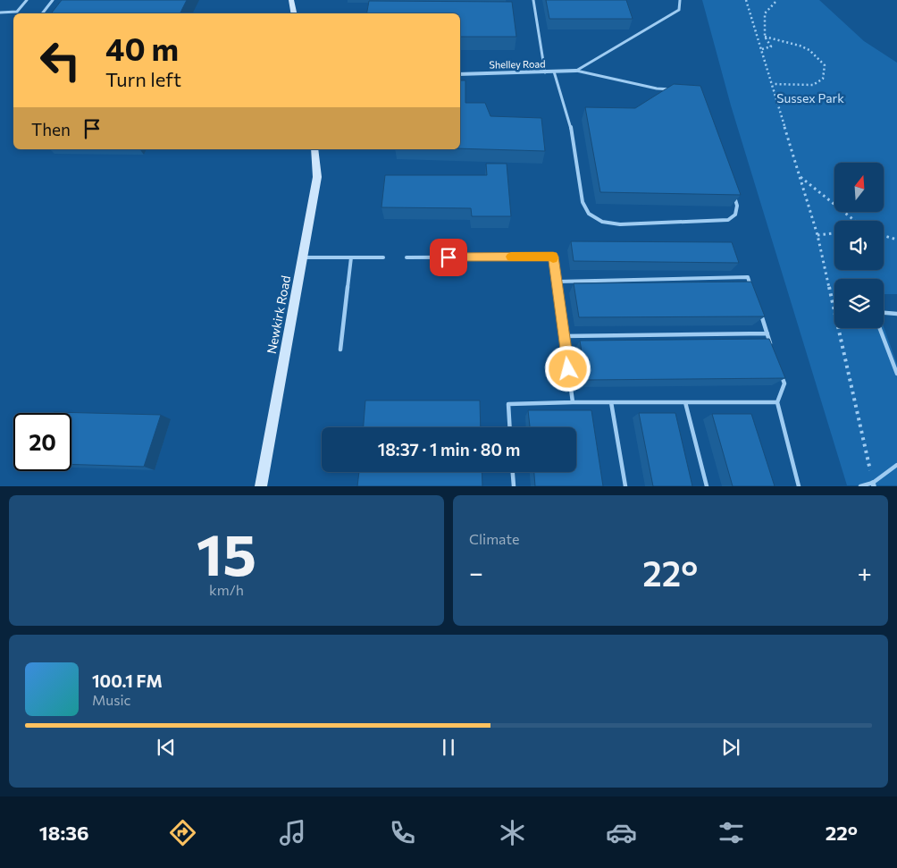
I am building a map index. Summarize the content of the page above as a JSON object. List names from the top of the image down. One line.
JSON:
{"streets":{"street":["Shelley Road","Newkirk Road"]},"parks":["Sussex Park"],"north":"top","page":{"turn":["40 m","Turn left"],"then":"Then","limit":"20","trip":"18:37 · 1 min · 80 m","tile":[["15","km/h"],"Climate"],"heat":["−","22°","+"],"song":["100.1 FM","Music"],"tabs":["18:36","22°"]}}
